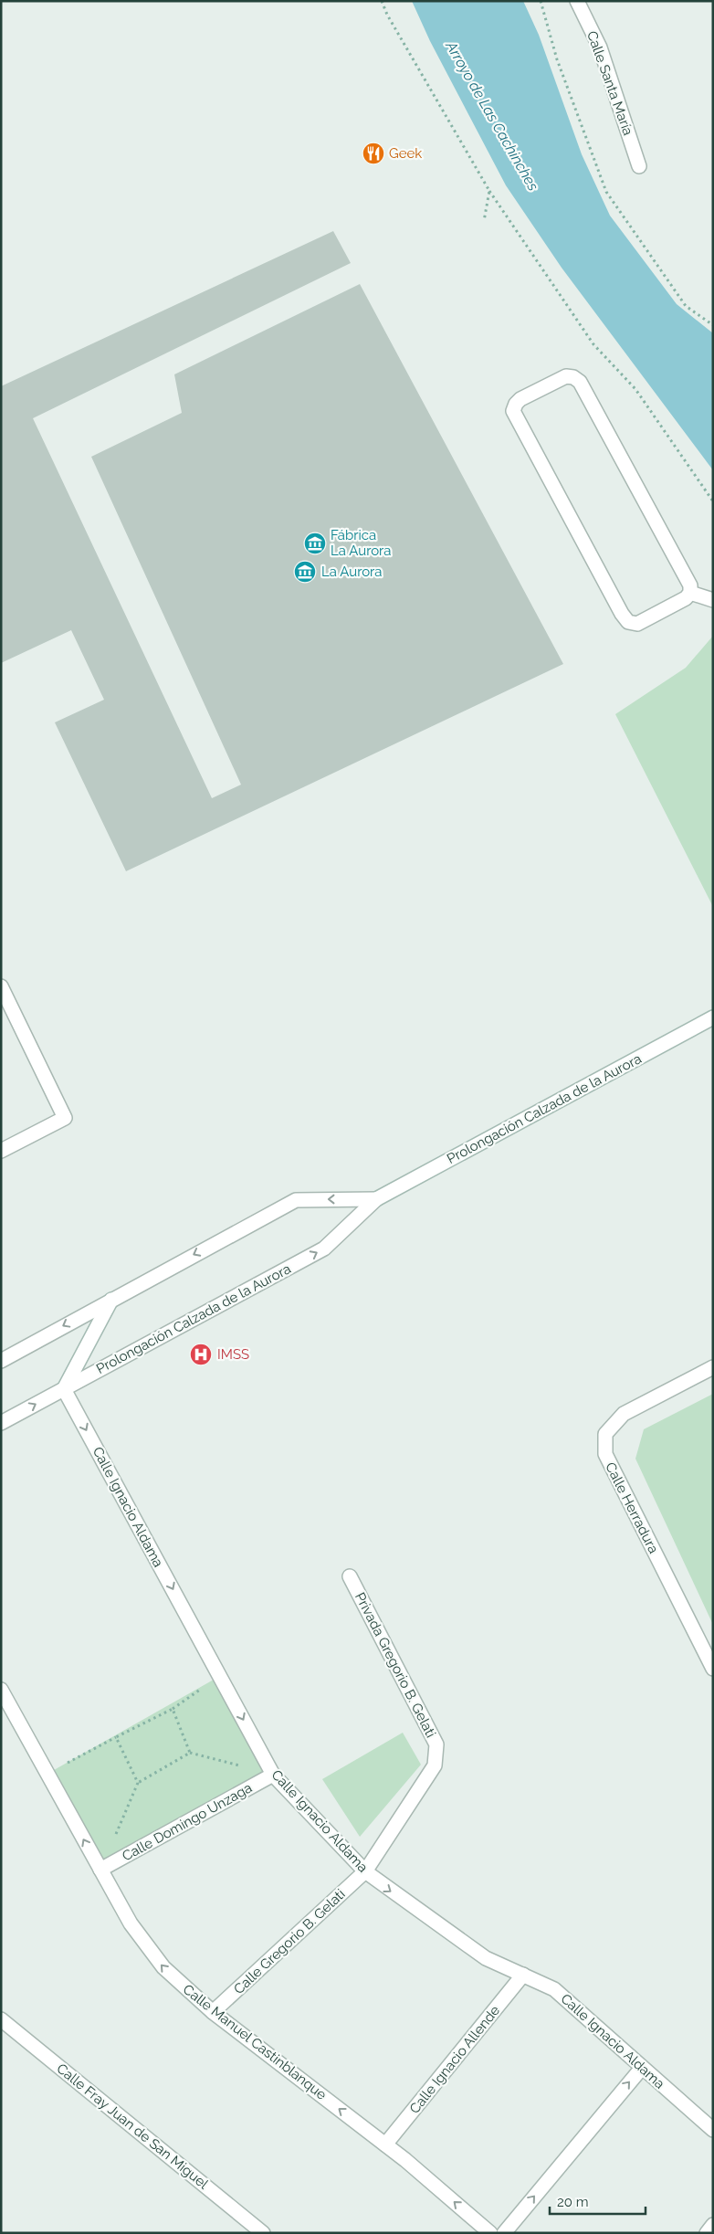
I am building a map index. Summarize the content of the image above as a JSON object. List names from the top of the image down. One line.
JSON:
{"streets":{"street":["Calle Santa María","Prolongación Calzada de la Aurora","Calle Ignacio Aldama","Calle Herradura","Privada Gregorio B. Gelati","Calle Domingo Unzaga","Calle Gregorio B. Gelati","Calle Manuel Castinblanque","Calle Ignacio Allende","Calle Fray Juan de San Miguel"]},"crossings":[["Prolongación Calzada de la Aurora","Calle Ignacio Aldama"],["Calle Ignacio Aldama","Privada Gregorio B. Gelati"],["Calle Ignacio Aldama","Calle Domingo Unzaga"],["Calle Ignacio Aldama","Calle Gregorio B. Gelati"],["Calle Ignacio Aldama","Calle Ignacio Allende"],["Privada Gregorio B. Gelati","Calle Gregorio B. Gelati"],["Calle Domingo Unzaga","Calle Manuel Castinblanque"],["Calle Gregorio B. Gelati","Calle Manuel Castinblanque"],["Calle Manuel Castinblanque","Calle Ignacio Allende"]],"one_way":["Calle Ignacio Aldama","Calle Manuel Castinblanque"],"water":["Arroyo de Las Cachinches"],"places":{"restaurant":["Geek"],"museum":["Fábrica La Aurora","La Aurora"],"hospital":["IMSS"]},"scale_bar":"20 m"}
